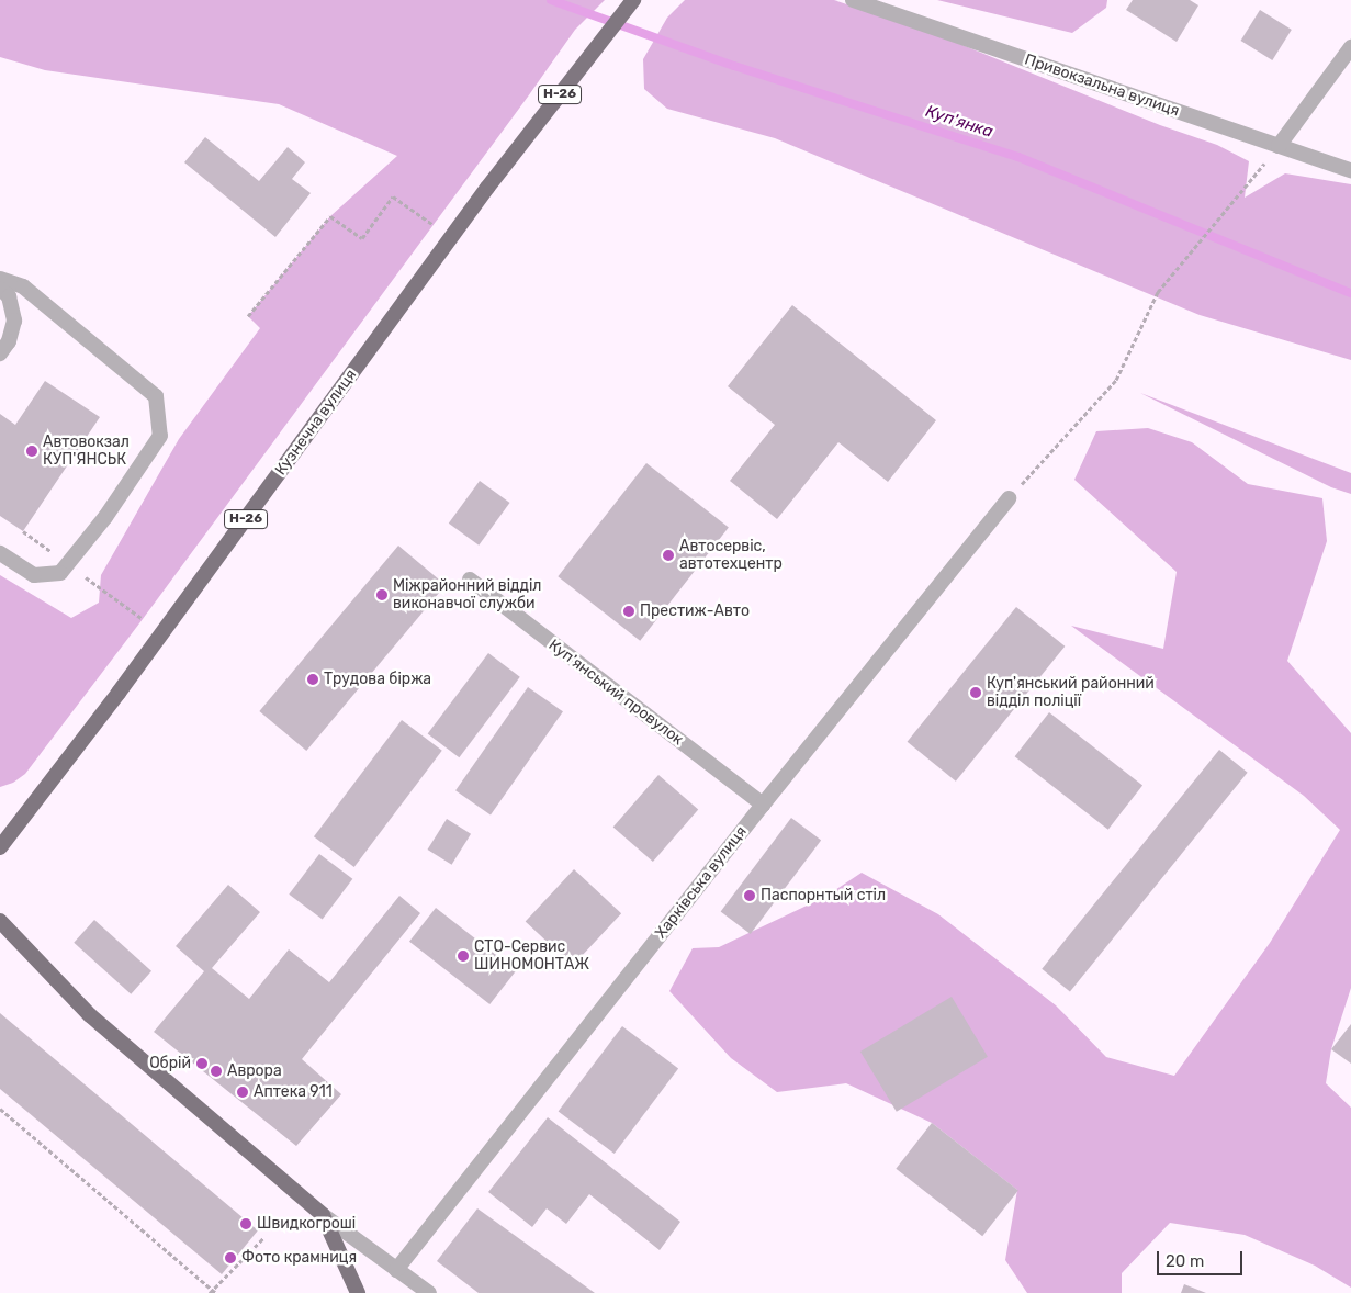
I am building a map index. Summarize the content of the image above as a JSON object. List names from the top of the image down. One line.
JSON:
{"streets":{"main road":["Н-26","Кузнечна вулиця"],"street":["Привокзальна вулиця","Куп'янський провулок","Харківська вулиця"]},"crossings":[["Куп'янський провулок","Харківська вулиця"]],"water":["Куп'янка"],"places":["Автовокзал КУП'ЯНСЬК","Автосервіс, автотехцентр","Міжрайонний відділ виконавчої служби","Престиж-Авто","Трудова біржа","Куп'янський районний відділ поліції","Паспорнтый стіл","СТО-Сервис ШИНОМОНТАЖ","Обрій","Аврора","Аптека 911","Швидкогроші","Фото крамниця"],"scale_bar":"20 m"}
